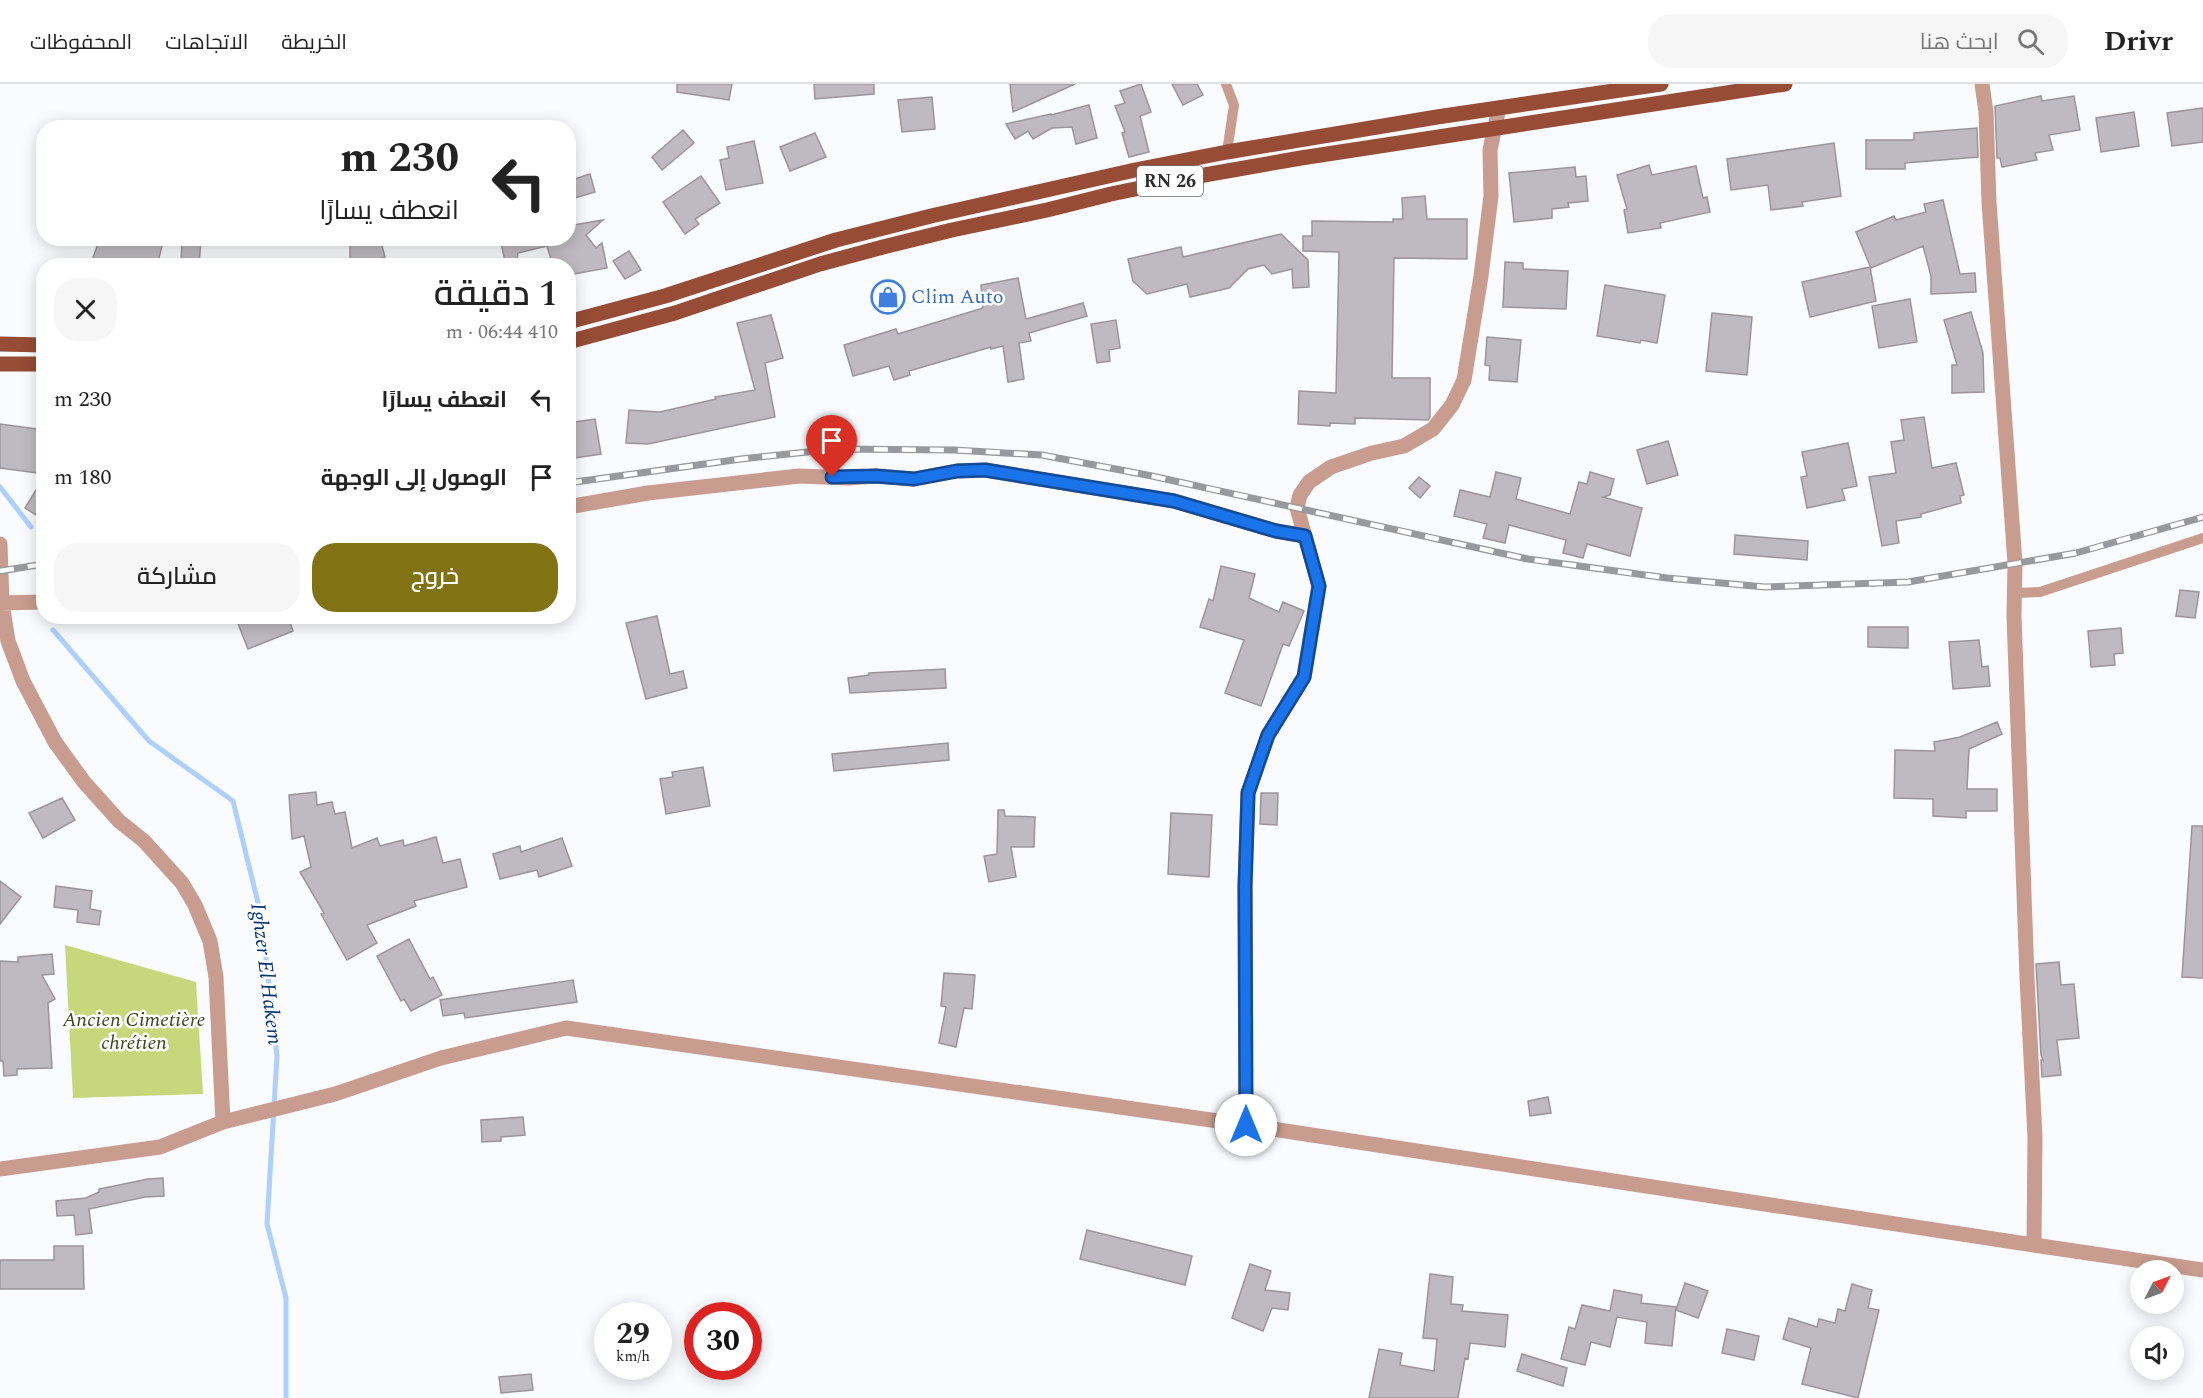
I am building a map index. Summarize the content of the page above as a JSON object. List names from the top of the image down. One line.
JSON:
{"streets":{"main road":["RN 26"]},"water":["Ighzer El Hakem"],"parks":["Ancien Cimetière chrétien"],"places":{"shop":["Clim Auto"]},"north":"top right","page":{"header":"Drivr","search":"ابحث هنا","nav":["الخريطة","الاتجاهات","المحفوظات"],"turn":["230 m","انعطف يسارًا"],"heading":["1 دقيقة","410 m · 06:44"],"list":[{"name":"انعطف يسارًا","value":"230 m"},{"name":"الوصول إلى الوجهة","value":"180 m"}],"buttons":["خروج","مشاركة"],"speed":"29 km/h","limit":"30"}}
